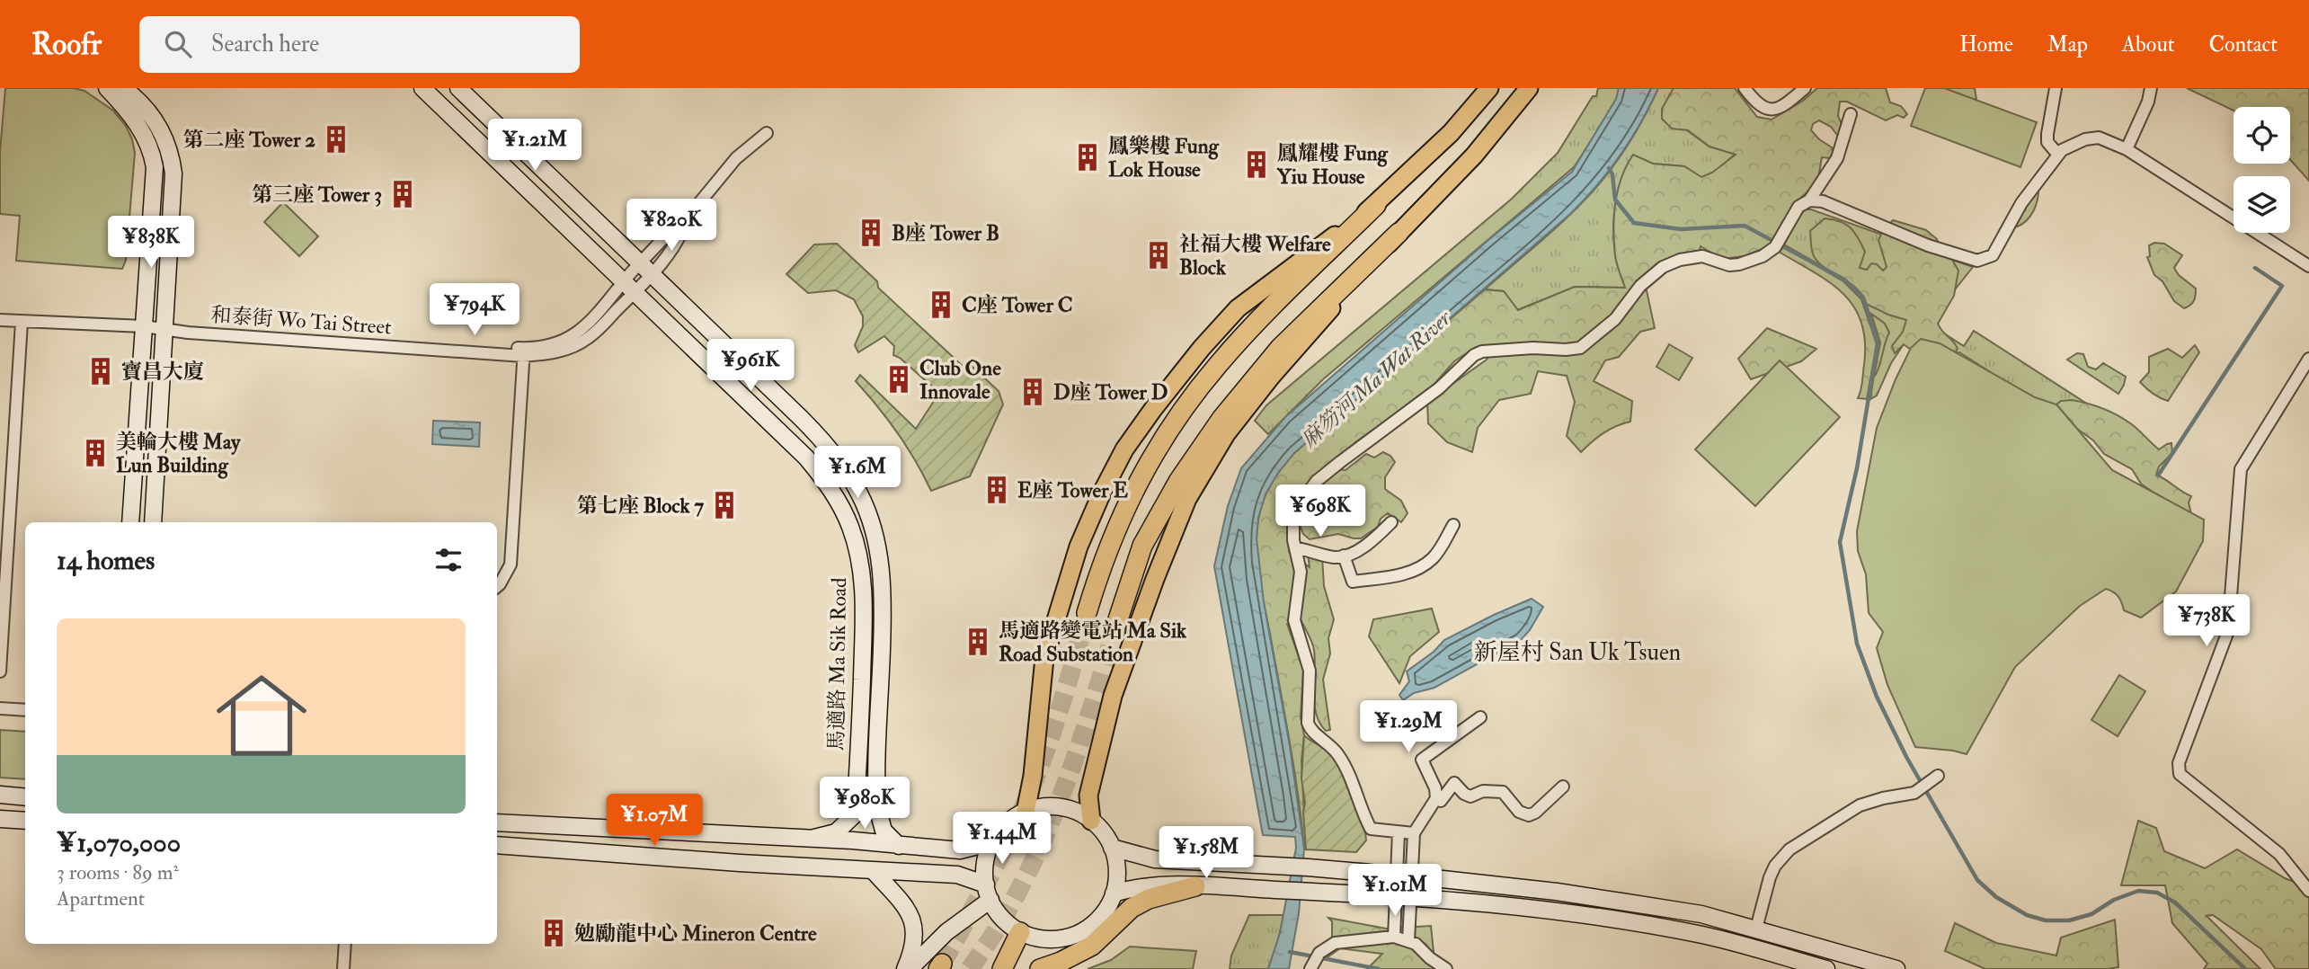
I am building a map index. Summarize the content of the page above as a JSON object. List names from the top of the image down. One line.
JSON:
{"streets":{"main road":["馬適路 Ma Sik Road"],"street":["和泰街 Wo Tai Street"]},"crossings":[["和泰街 Wo Tai Street","馬適路 Ma Sik Road"]],"districts":["新屋村 San Uk Tsuen"],"water":["麻笏河 Ma Wat River"],"places":{"building":["第二座 Tower 2","鳳樂樓 Fung Lok House","鳳耀樓 Fung Yiu House","第三座 Tower 3","B座 Tower B","社福大樓 Welfare Block","C座 Tower C","寶昌大廈","Club One Innovale","D座 Tower D","美輪大樓 May Lun Building","E座 Tower E","第七座 Block 7","馬適路變電站 Ma Sik Road Substation","勉勵龍中心 Mineron Centre"]},"page":{"header":"Roofr","search":"Search here","nav":["Home","Map","About","Contact"],"price":["¥1.21M","¥820K","¥838K","¥794K","¥961K","¥1.6M","¥698K","¥738K","¥1.29M","¥980K","¥1.07M","¥1.44M","¥1.58M","¥1.01M"],"heading":"14 homes","list":[{"name":"¥1,070,000","note":"3 rooms · 89 m² · Apartment"}]}}
